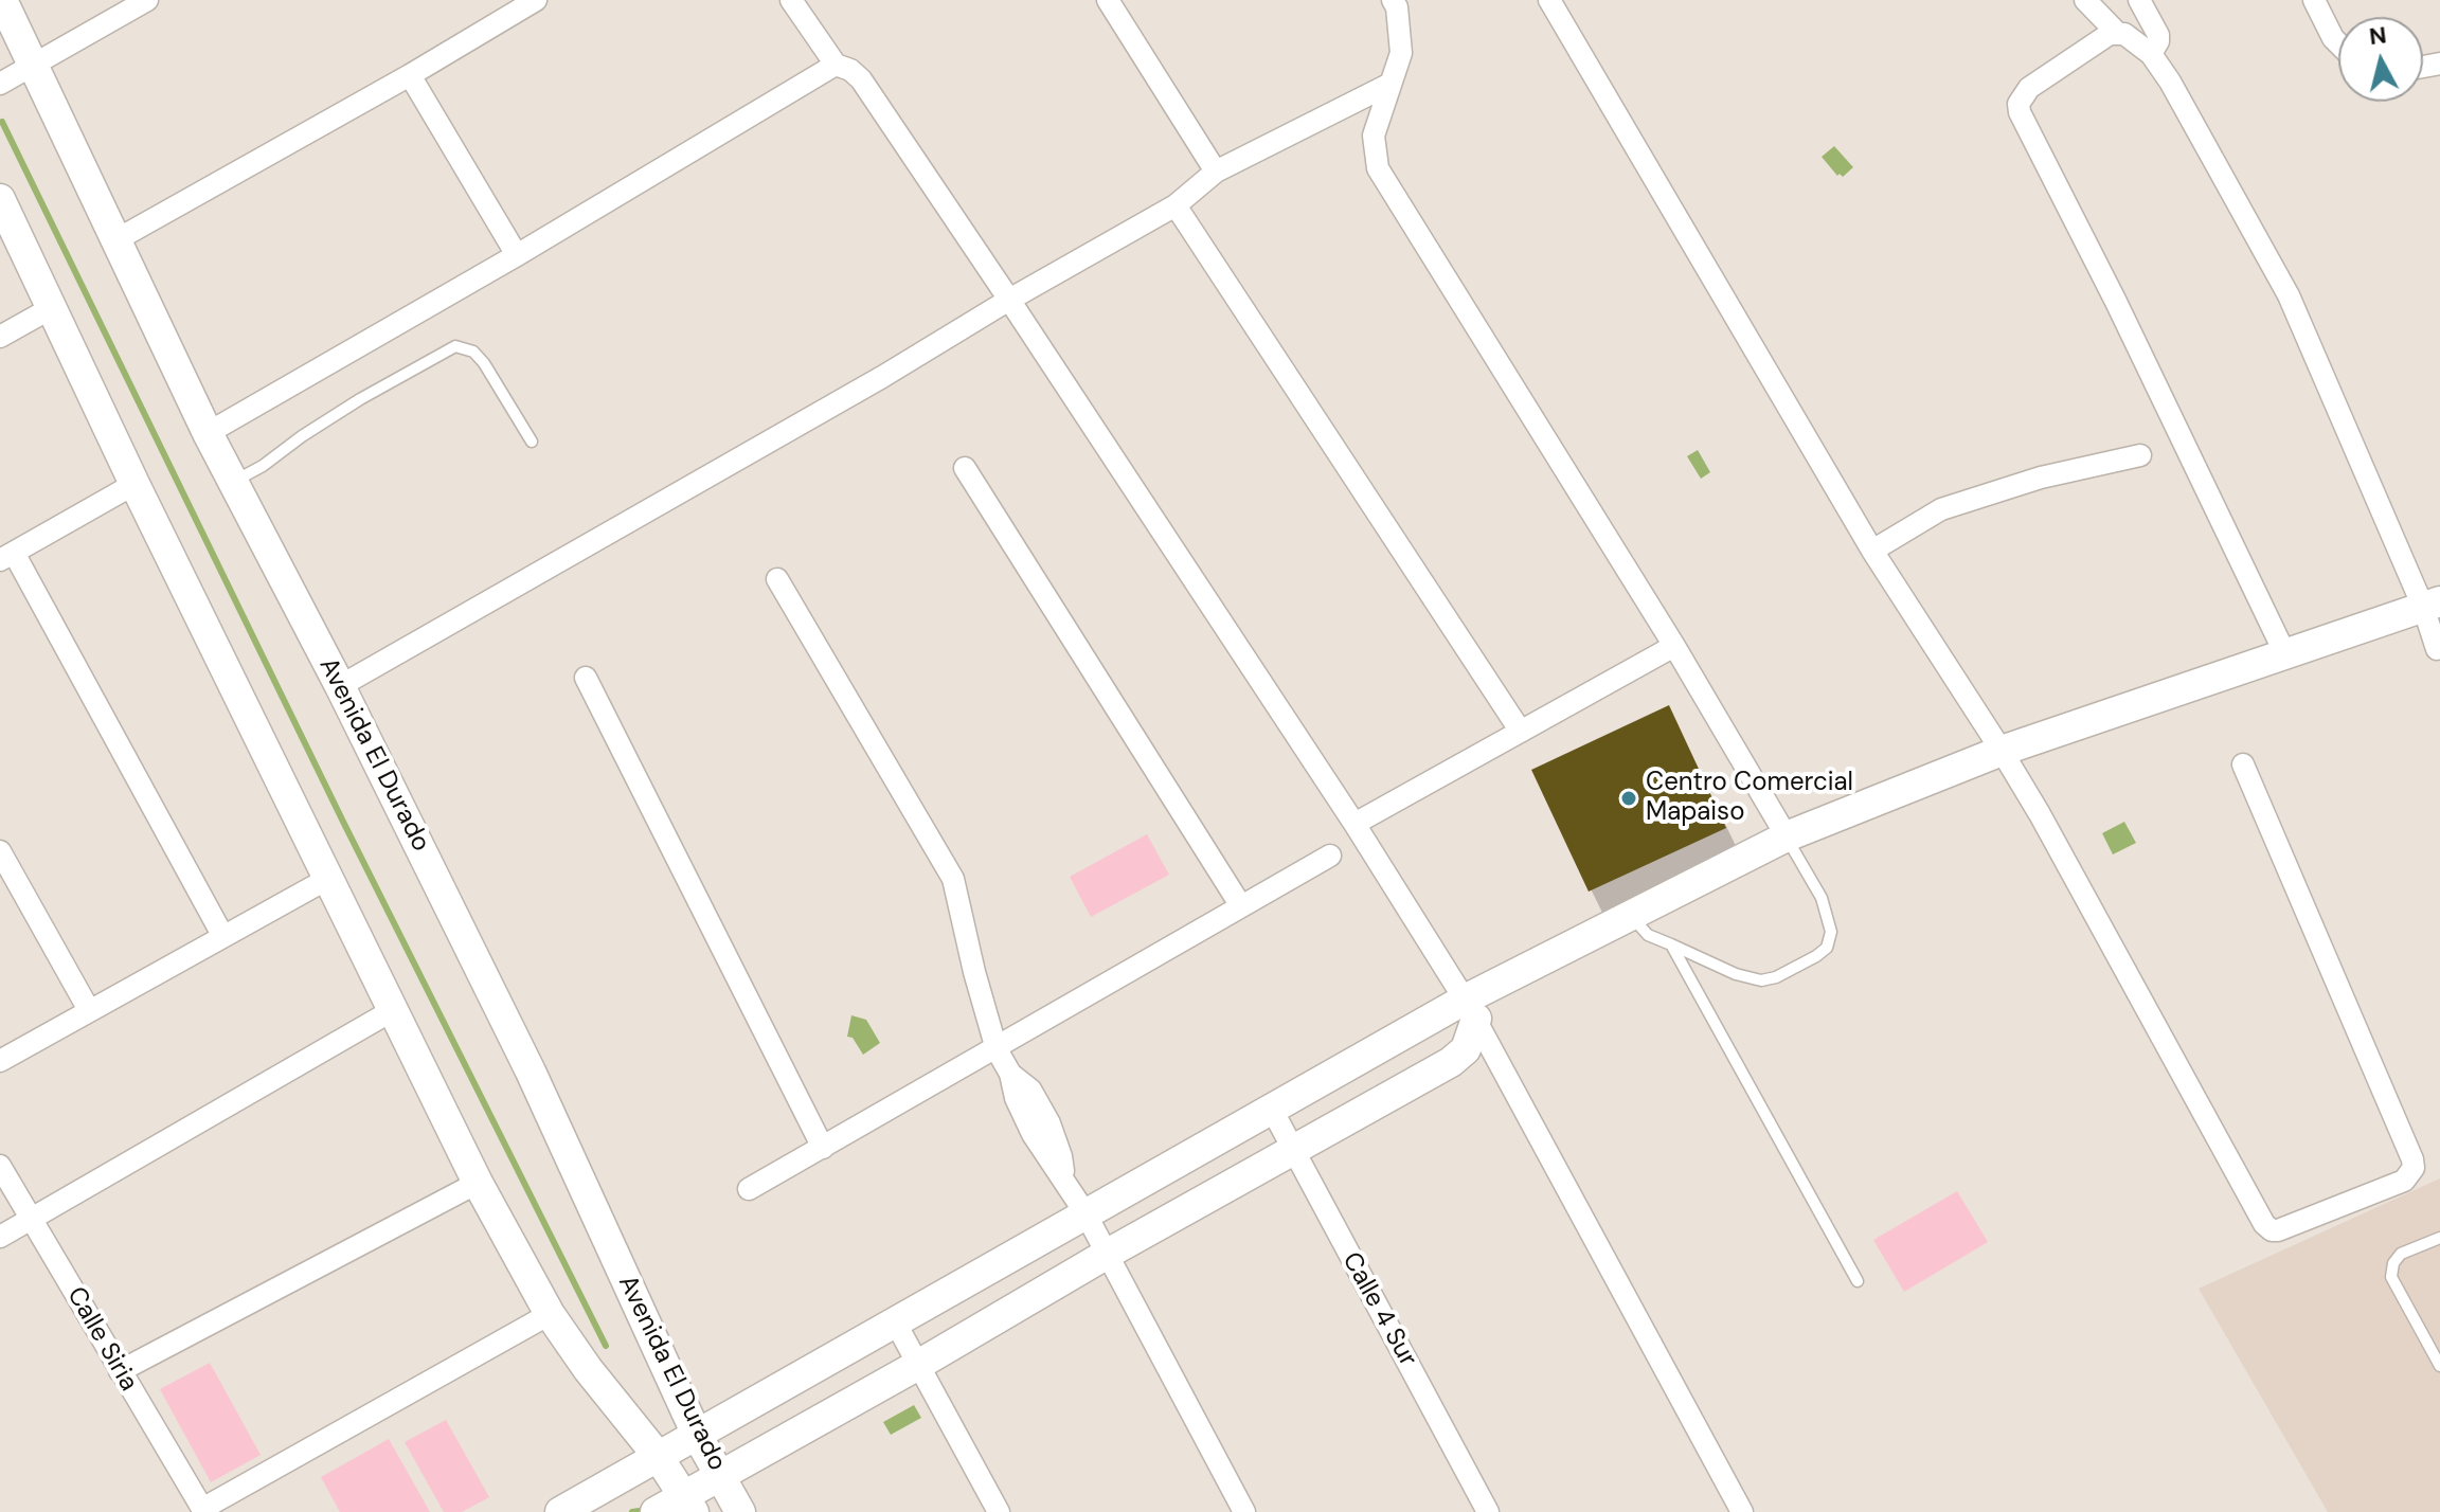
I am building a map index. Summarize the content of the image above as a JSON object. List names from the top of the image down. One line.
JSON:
{"streets":{"main road":["Avenida El Durado"],"street":["Calle 4 Sur","Calle Siria"]},"places":["Centro Comercial Mapaiso"],"north":"top"}
